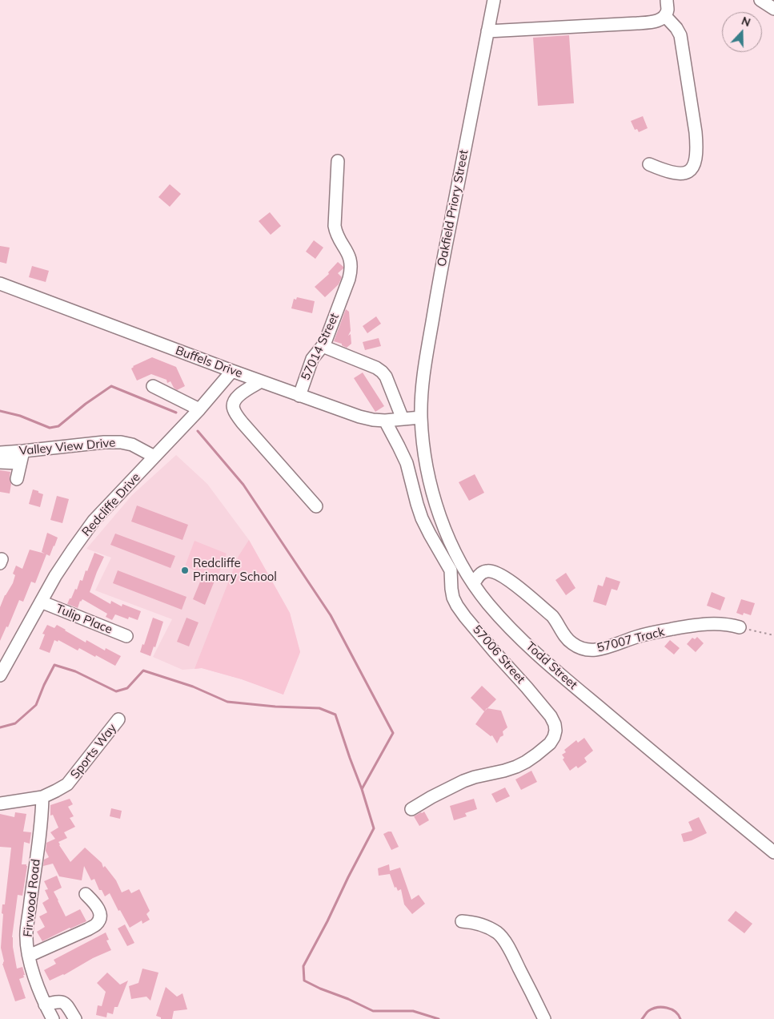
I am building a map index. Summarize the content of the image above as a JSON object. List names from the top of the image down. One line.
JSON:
{"streets":{"street":["Oakfield Priory Street","57014 Street","Buffels Drive","Valley View Drive","Redcliffe Drive","Tulip Place","57007 Track","57006 Street","Todd Street","Sports Way","Firwood Road"]},"crossings":[["Oakfield Priory Street","Buffels Drive"],["Oakfield Priory Street","Todd Street"],["57014 Street","Buffels Drive"],["Buffels Drive","Redcliffe Drive"],["Buffels Drive","57006 Street"],["Buffels Drive","Todd Street"],["Valley View Drive","Redcliffe Drive"],["Redcliffe Drive","Tulip Place"],["57007 Track","Todd Street"],["Sports Way","Firwood Road"]],"places":["Redcliffe Primary School"],"north":"top"}
